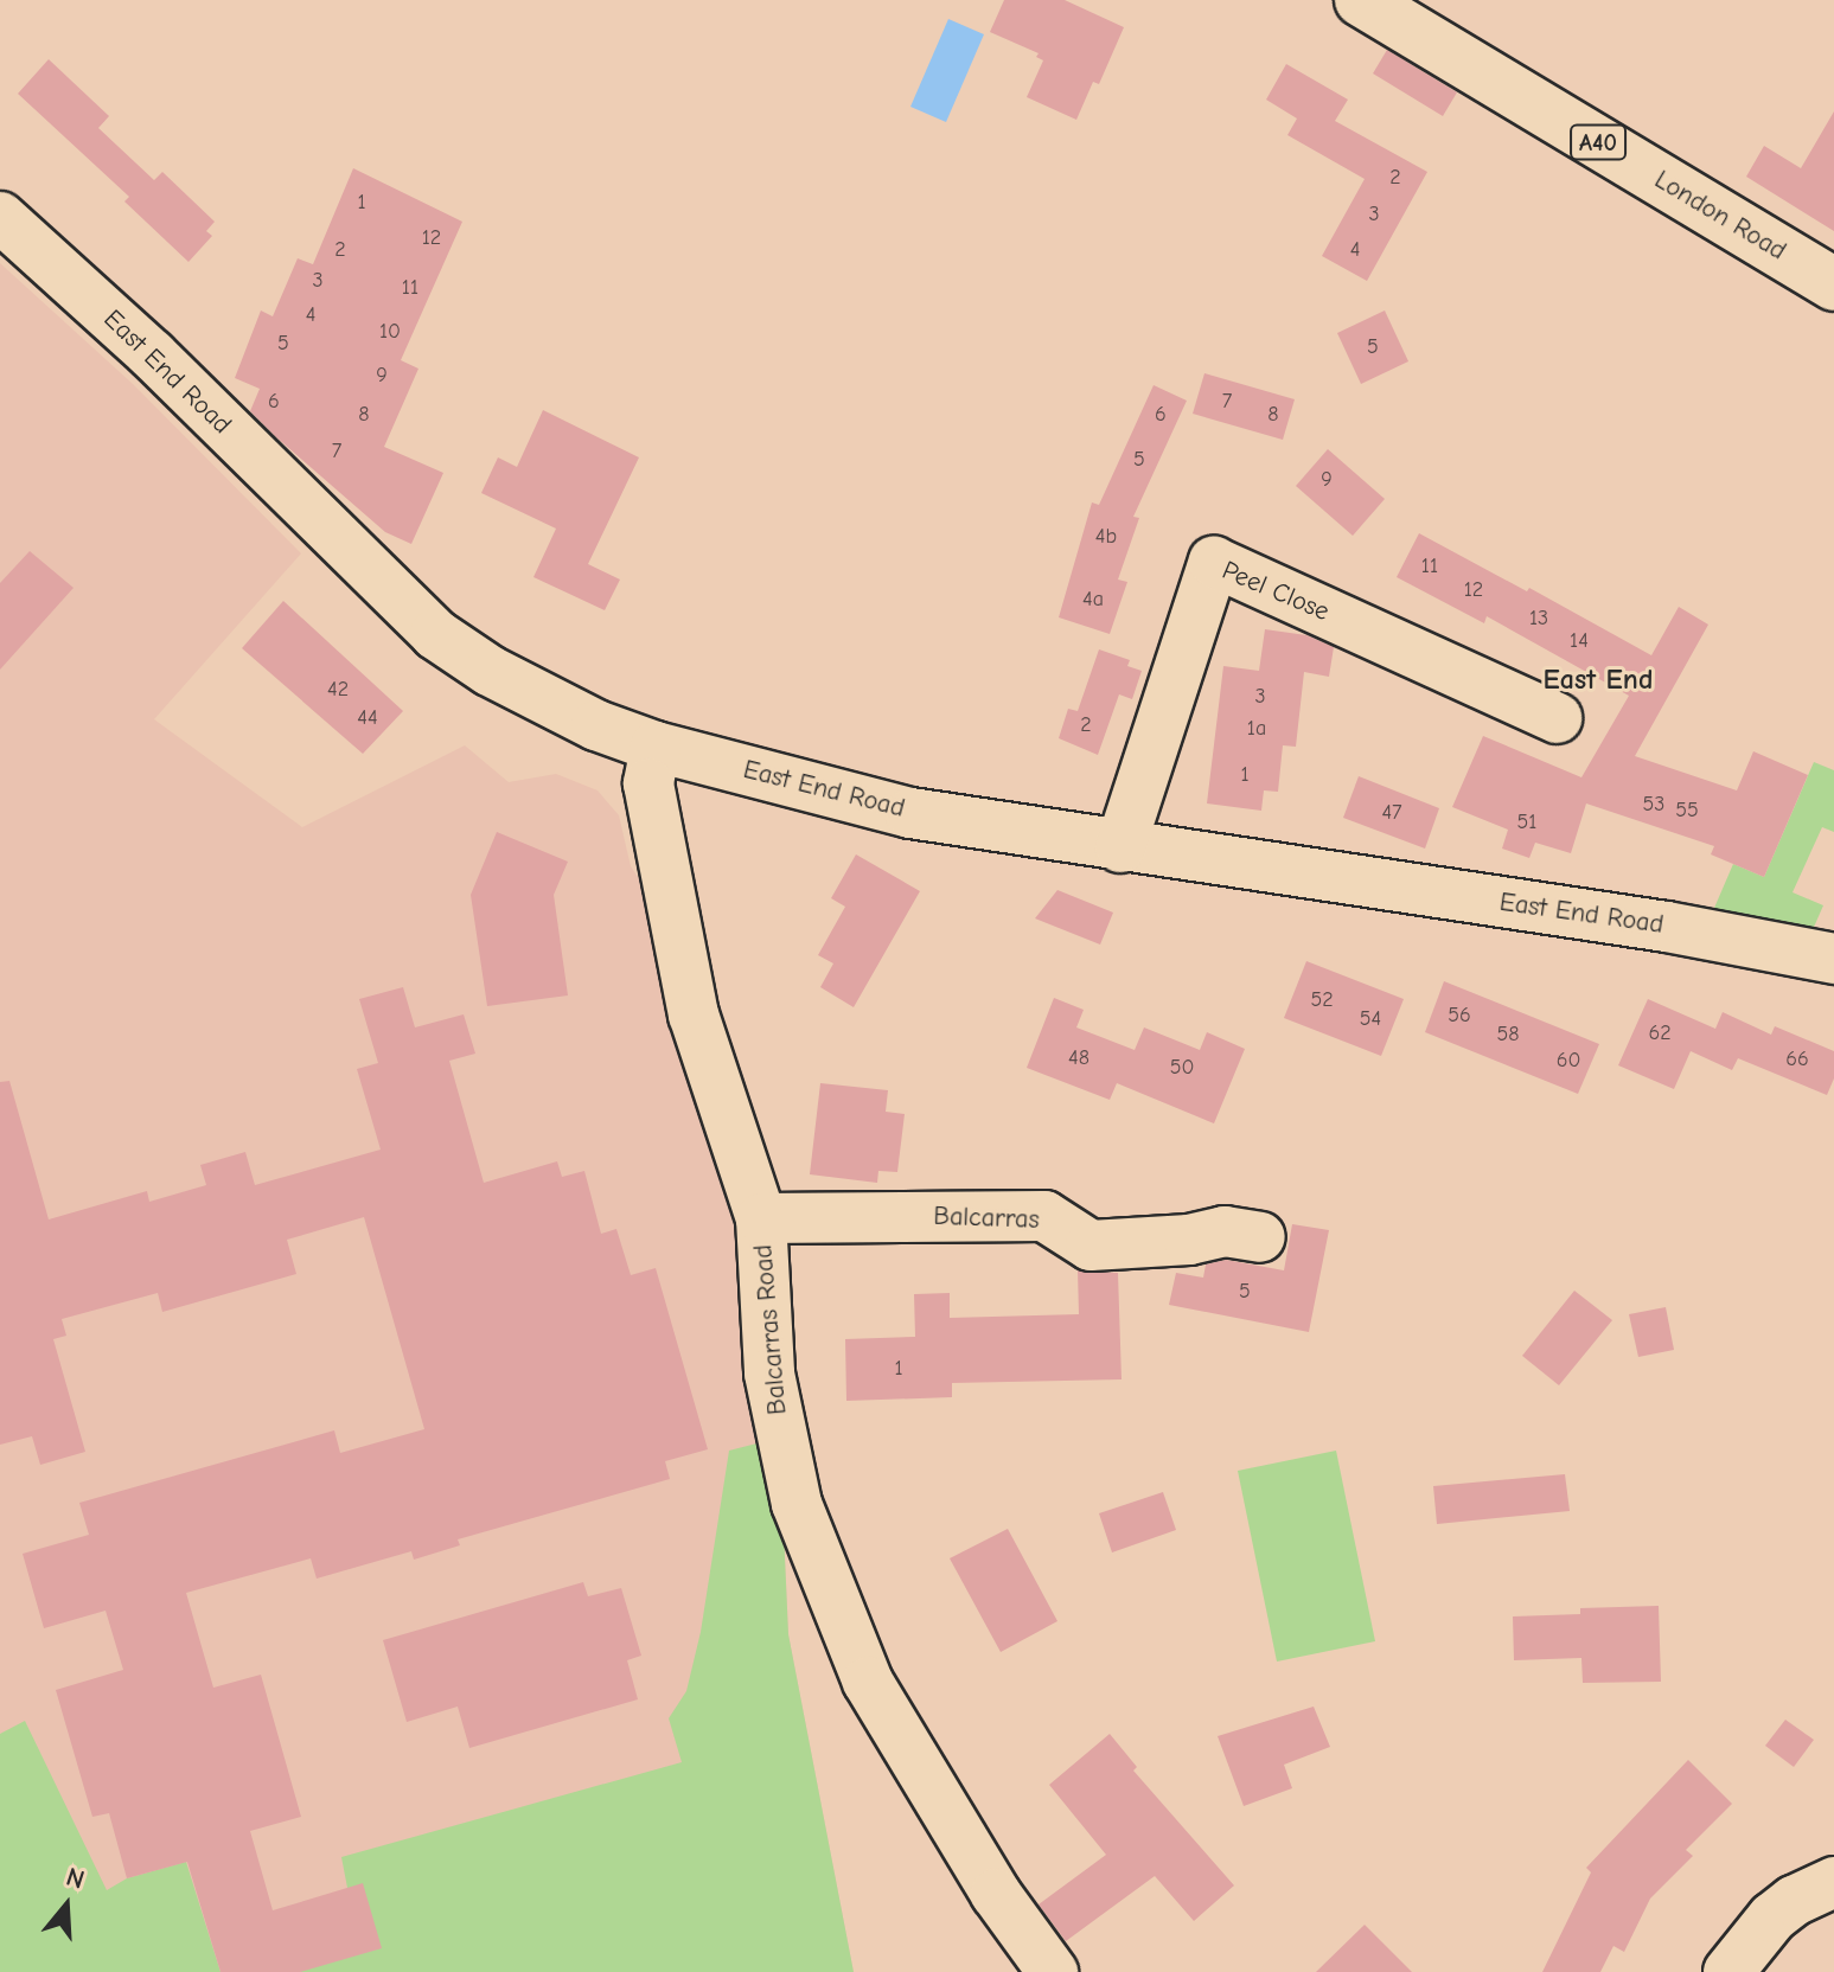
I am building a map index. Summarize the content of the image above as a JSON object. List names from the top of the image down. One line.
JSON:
{"streets":{"highway":["A40","London Road"],"street":["East End Road","Peel Close","Balcarras","Balcarras Road"]},"crossings":[["East End Road","Peel Close"],["East End Road","Balcarras Road"],["Balcarras","Balcarras Road"]],"districts":["East End"],"house_numbers":["2","1","3","12","2","4","3","11","4","10","5","5","9","6","7","8","6","8","7","5","9","4b","11","12","4a","13","14","42","3","44","2","1a","1","53","55","47","51","52","56","54","62","58","48","66","60","50","5","1"],"north":"top"}
